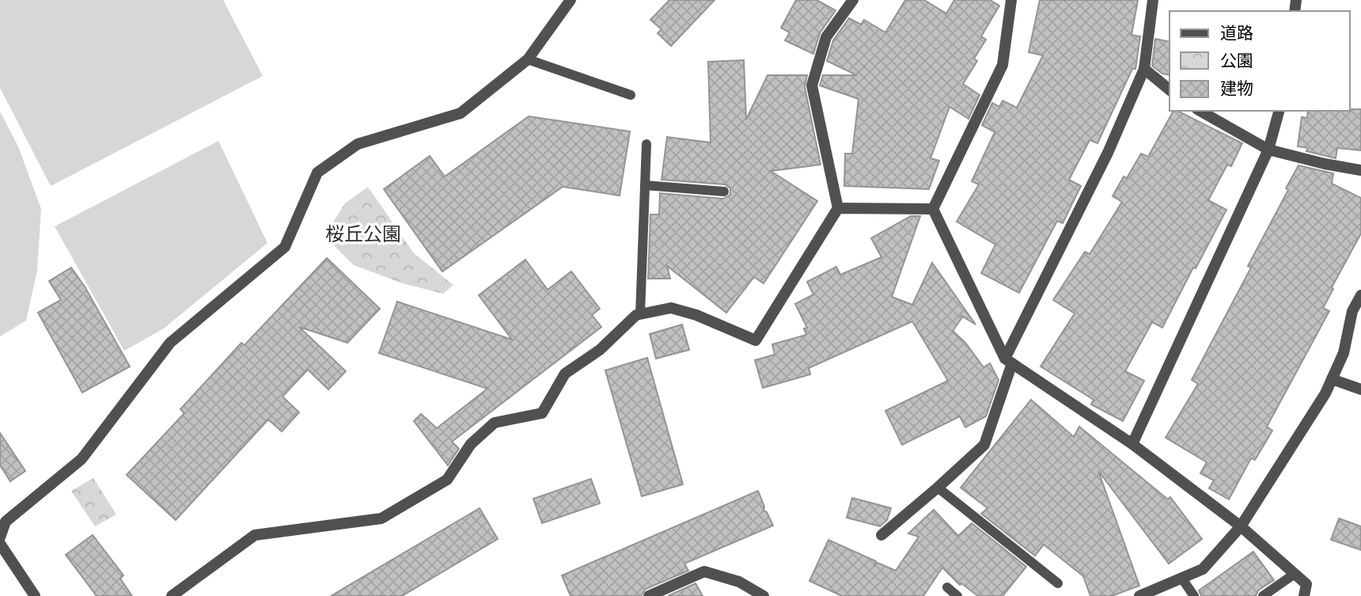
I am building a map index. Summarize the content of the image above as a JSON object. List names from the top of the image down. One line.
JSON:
{"parks":["桜丘公園"],"legend":["道路","公園","建物"]}
